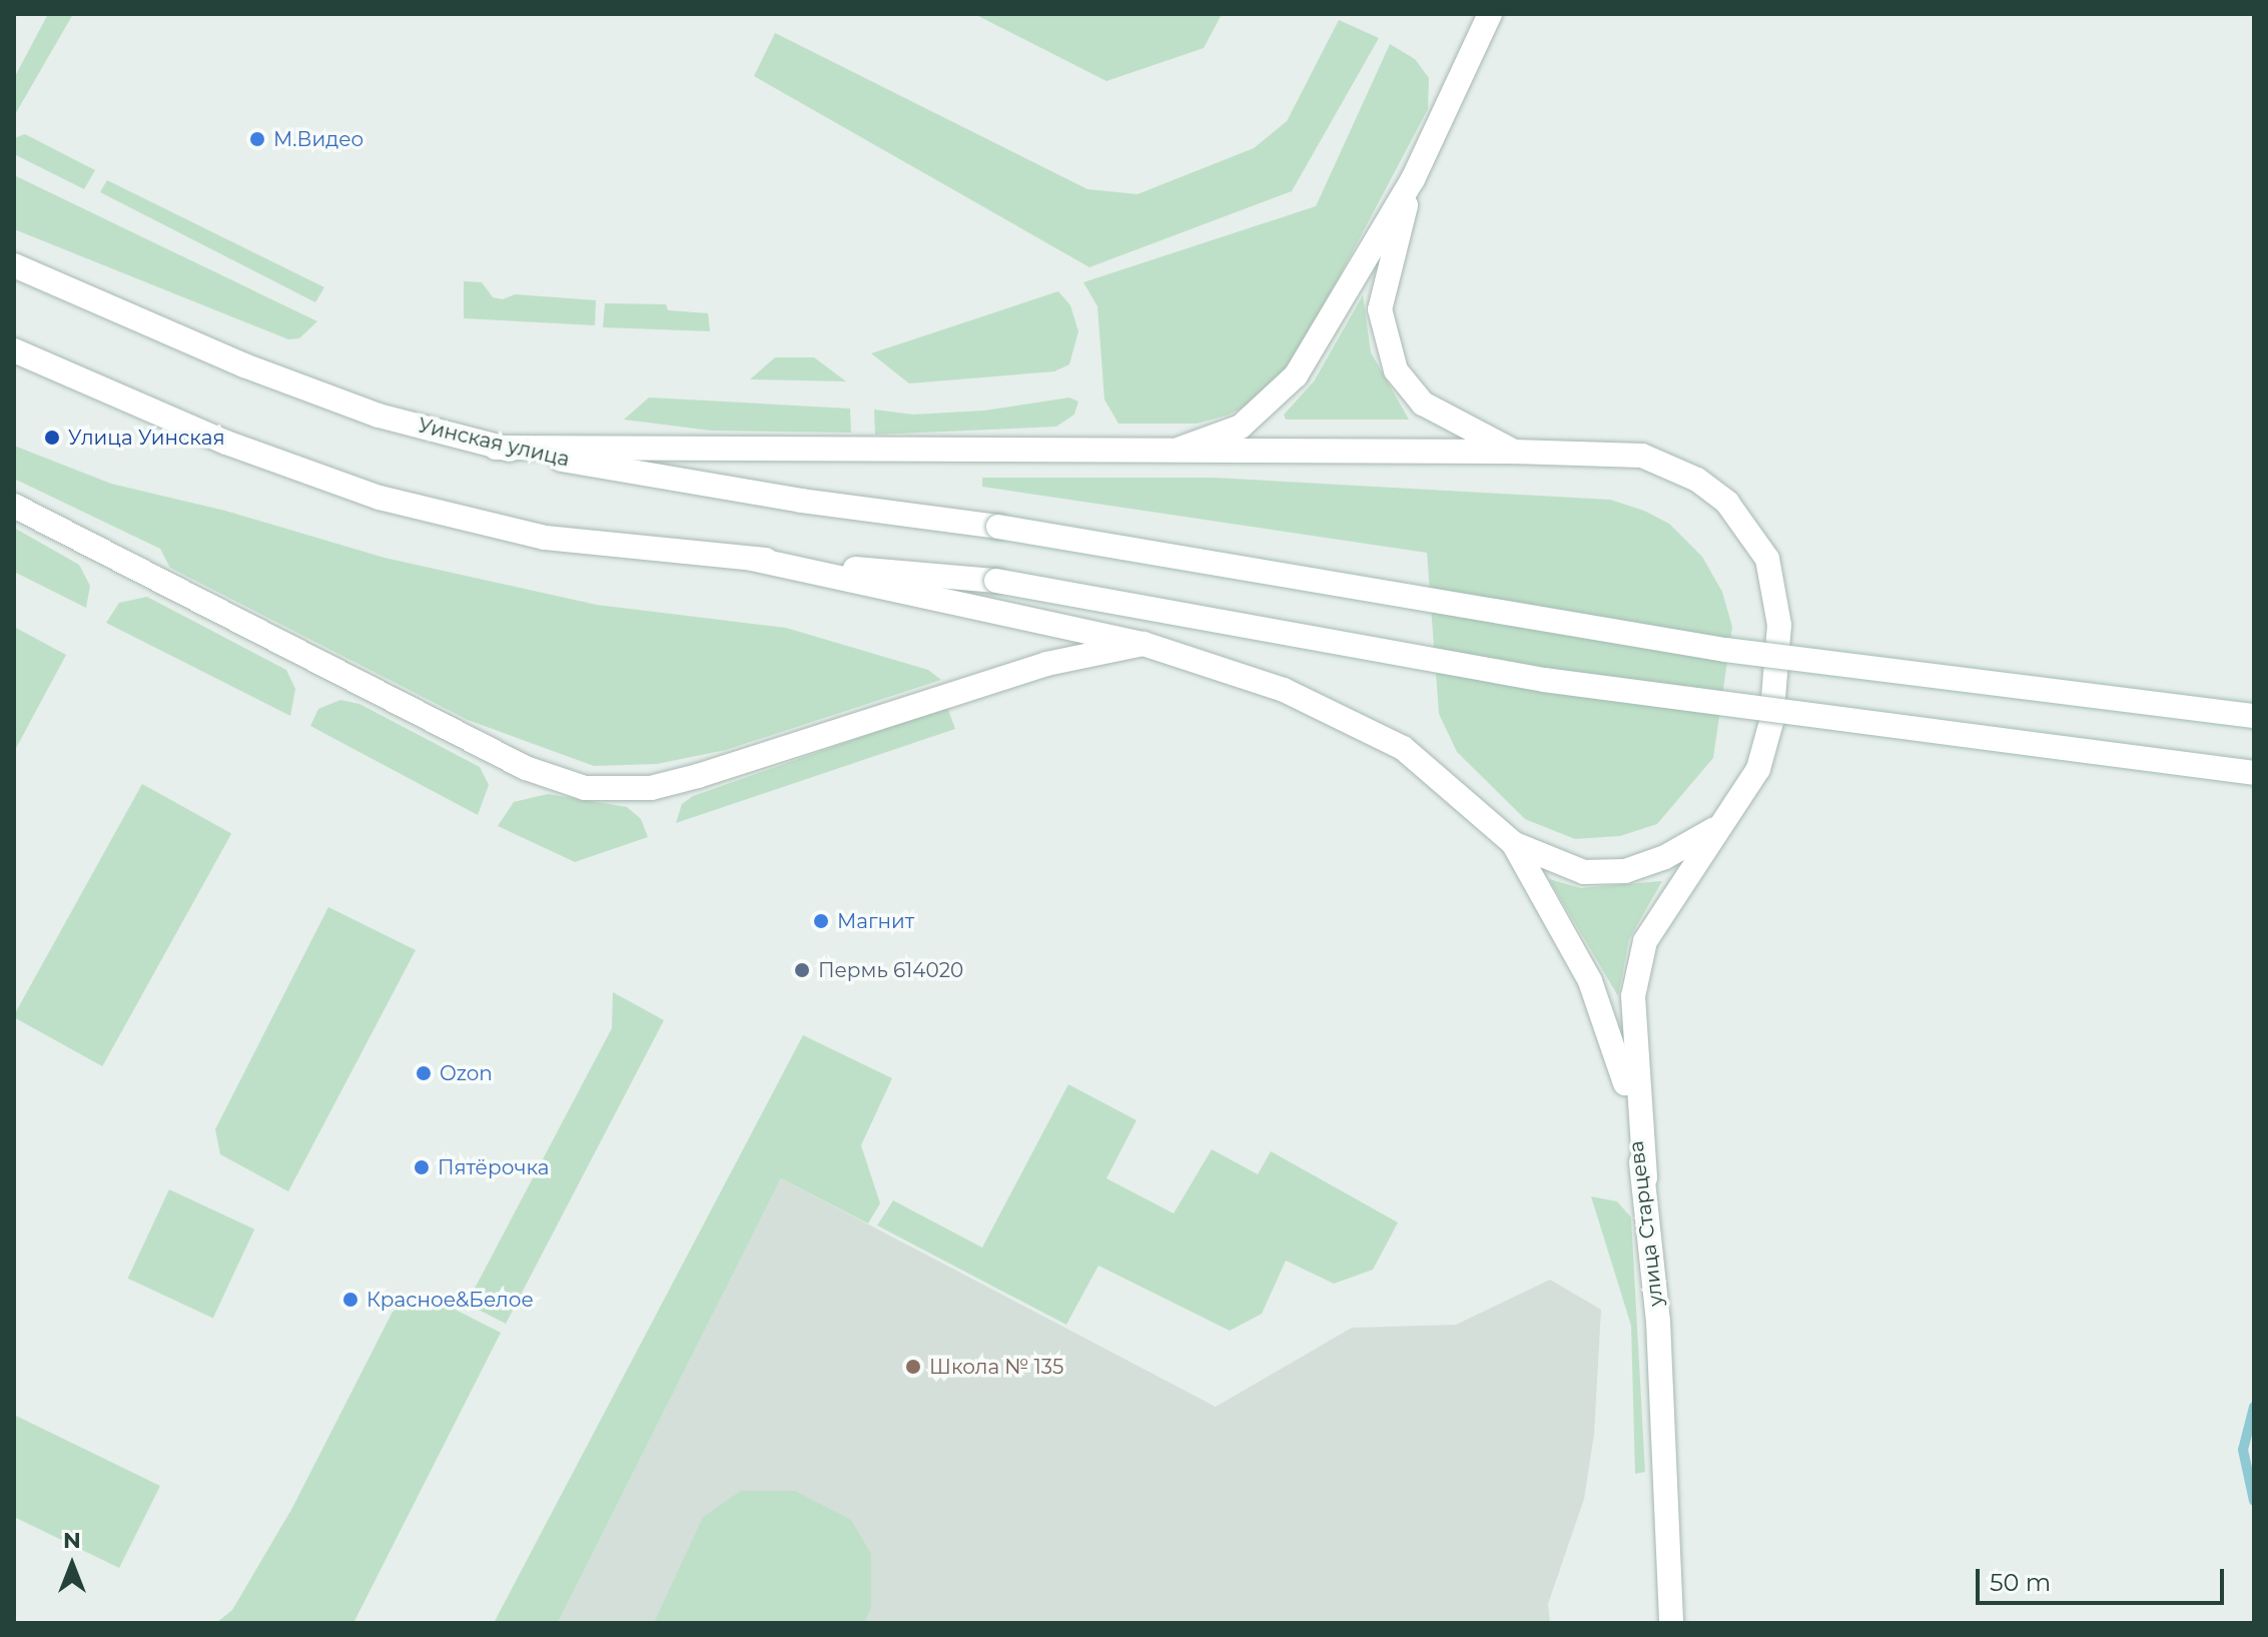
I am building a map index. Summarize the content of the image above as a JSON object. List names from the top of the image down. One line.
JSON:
{"streets":{"main road":["Уинская улица","улица Старцева"]},"places":["М.Видео","Улица Уинская","Магнит","Пермь 614020","Ozon","Пятёрочка","Красное&Белое","Школа № 135"],"scale_bar":"50 m","north":"top"}
